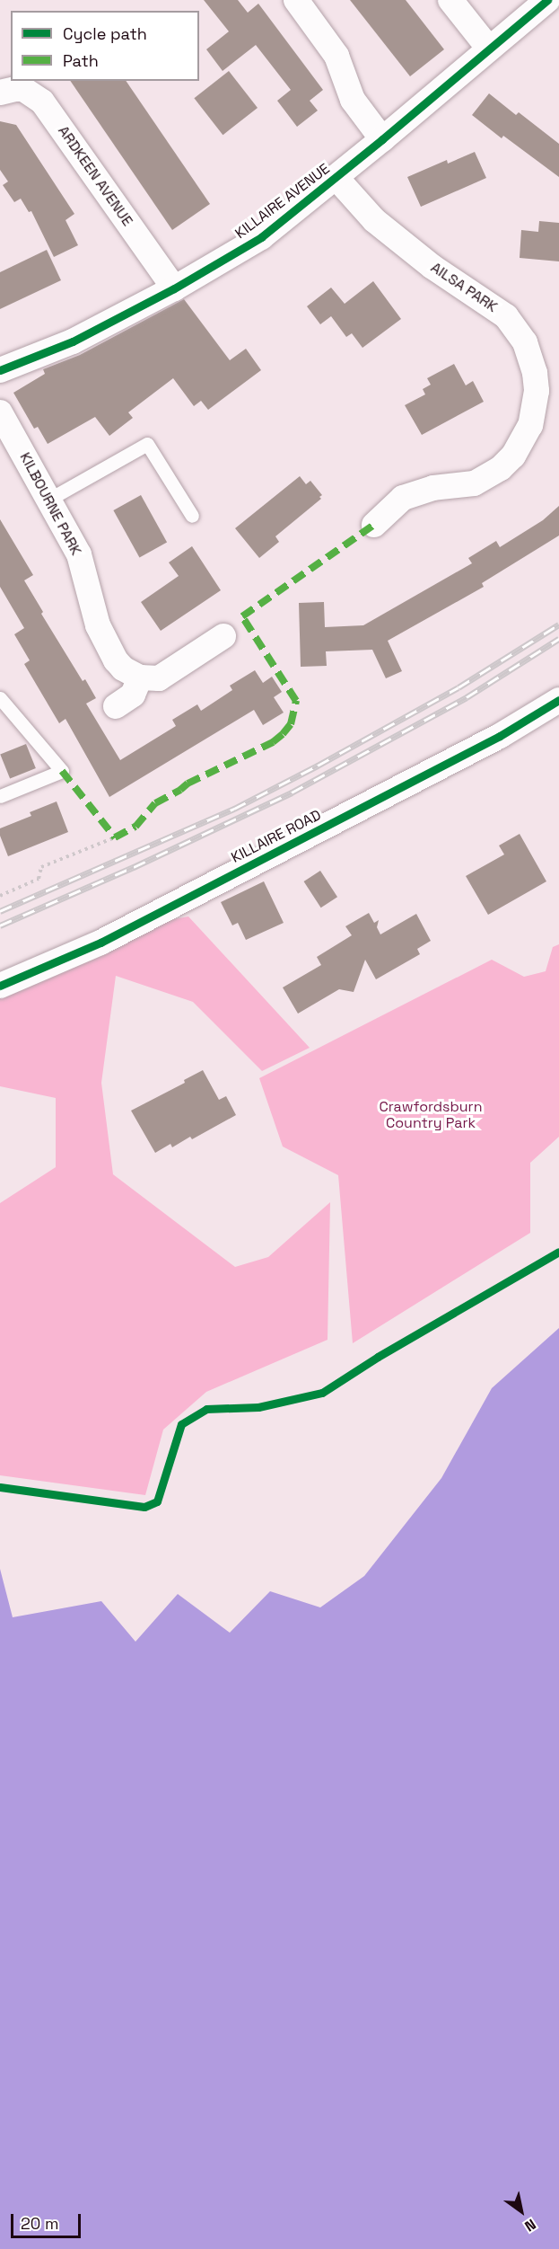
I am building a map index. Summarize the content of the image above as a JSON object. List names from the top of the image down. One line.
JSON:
{"streets":{"street":["ARDKEEN AVENUE","KILLAIRE AVENUE","AILSA PARK","KILBOURNE PARK","KILLAIRE ROAD"]},"crossings":[["ARDKEEN AVENUE","KILLAIRE AVENUE"],["KILLAIRE AVENUE","AILSA PARK"]],"parks":["Crawfordsburn Country Park"],"legend":["Cycle path","Path"],"scale_bar":"20 m","north":"bottom right"}
